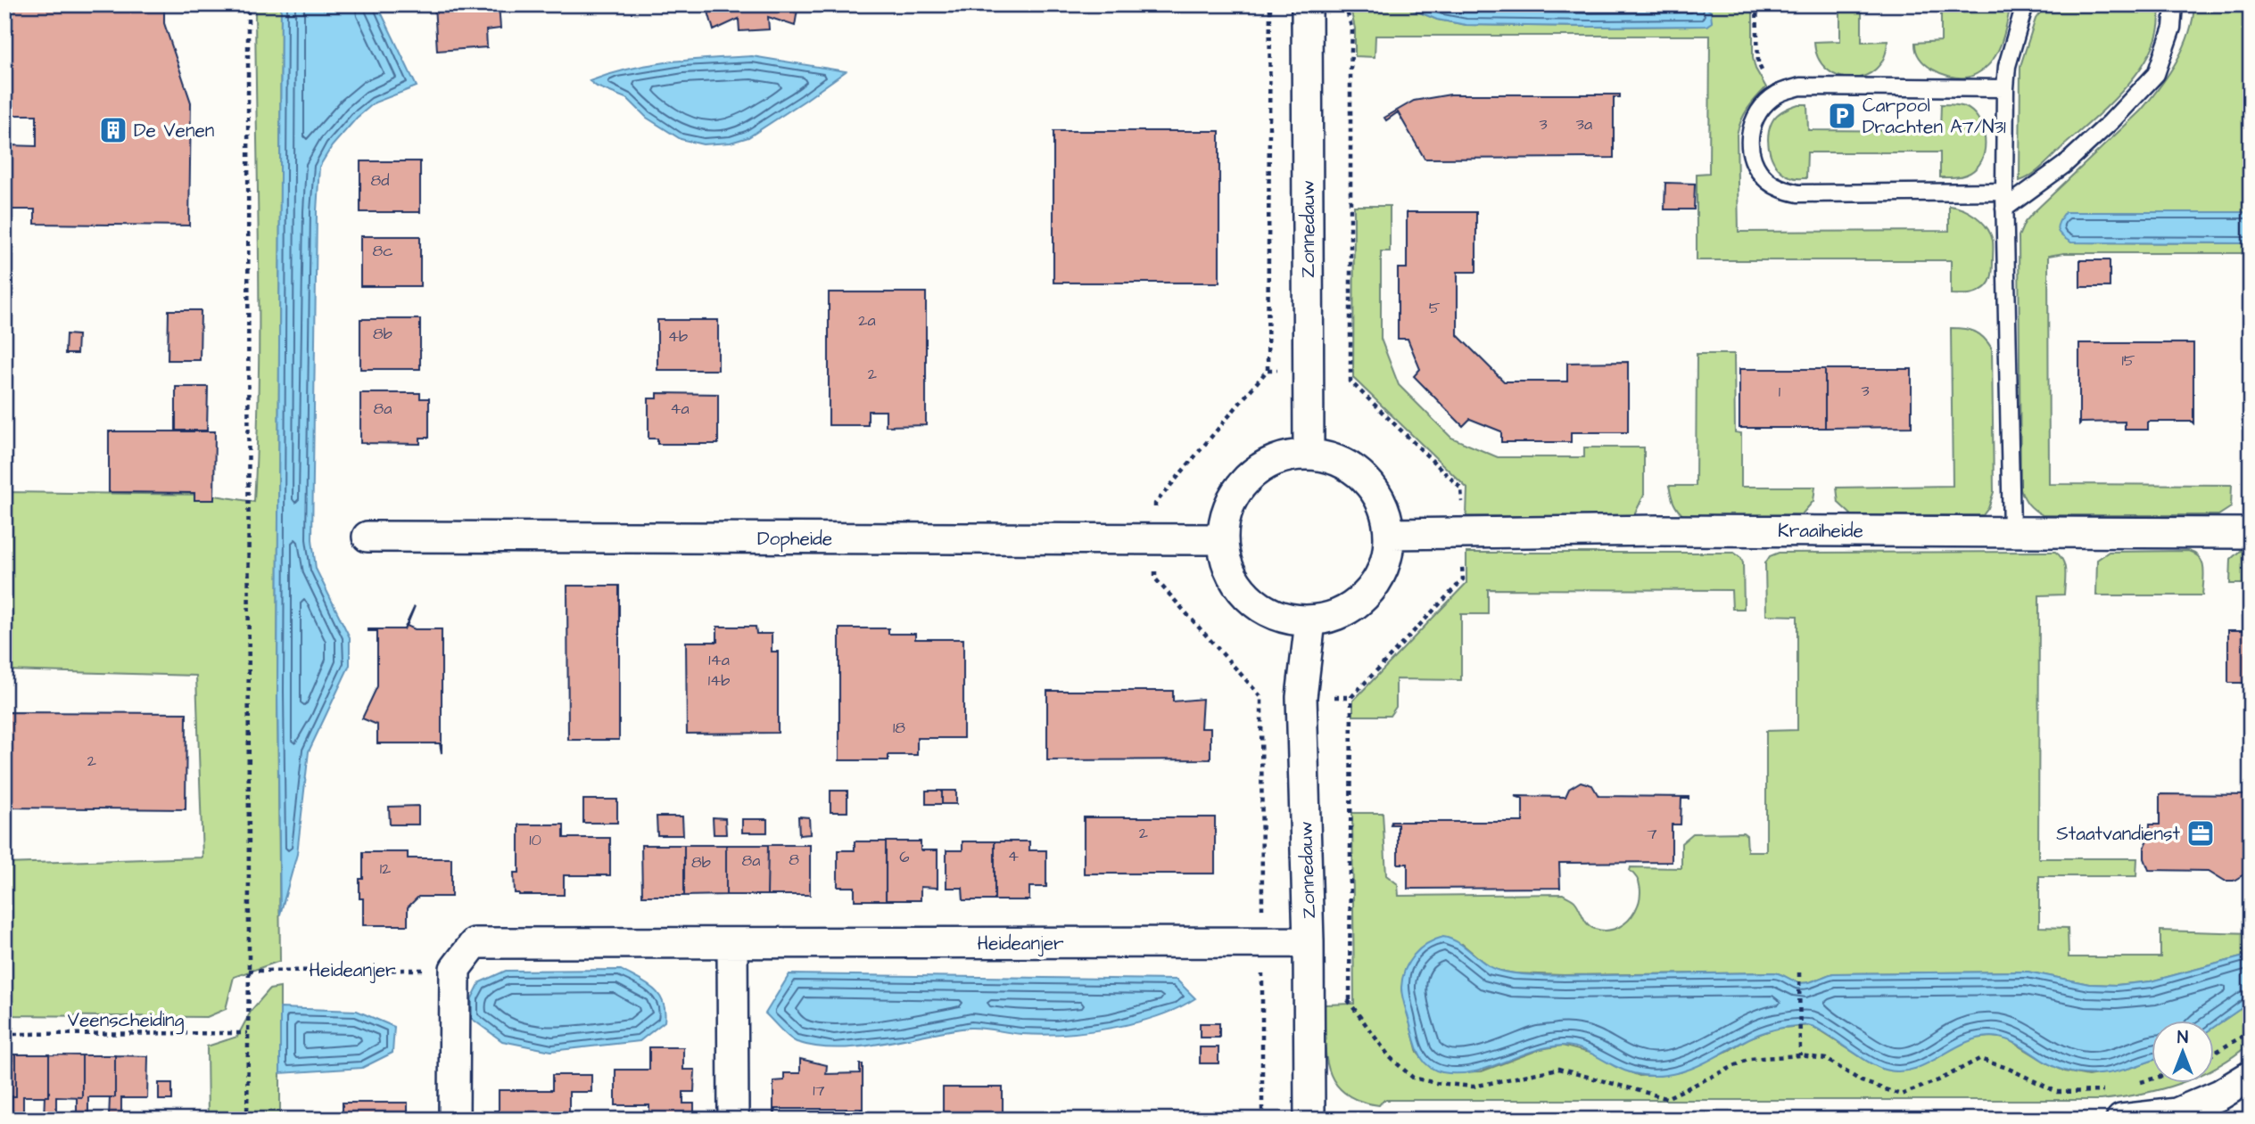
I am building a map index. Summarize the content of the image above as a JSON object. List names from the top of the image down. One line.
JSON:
{"streets":{"street":["Zonnedauw","Kraaiheide","Dopheide","Heideanjer"],"path":["Veenscheiding"]},"crossings":[["Zonnedauw","Kraaiheide"],["Zonnedauw","Dopheide"],["Zonnedauw","Heideanjer"],["Kraaiheide","Dopheide"]],"places":{"parking":["Carpool Drachten A7/N31"],"building":["De Venen"],"office":["Staatvandienst"]},"house_numbers":["3","3a","8d","8c","5","2a","8b","4b","15","2","3","1","8a","4a","14a","14b","18","2","2","7","10","4","6","8","8a","8b","12","17"],"north":"top"}
